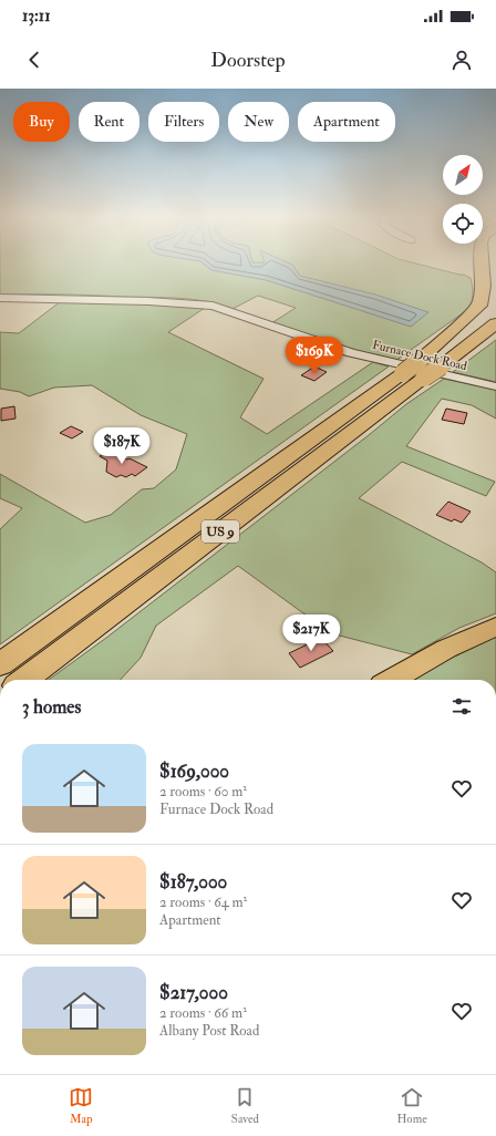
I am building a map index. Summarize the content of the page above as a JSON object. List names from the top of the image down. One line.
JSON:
{"streets":{"highway":["US 9"],"street":["Furnace Dock Road"]},"north":"top right","page":{"status":"13:11","header":"Doorstep","chip":["Buy","Rent","Filters","New","Apartment"],"price":["$169K","$187K","$217K"],"heading":"3 homes","list":[{"name":"$169,000","note":"2 rooms · 60 m² · Furnace Dock Road"},{"name":"$187,000","note":"2 rooms · 64 m² · Apartment"},{"name":"$217,000","note":"2 rooms · 66 m² · Albany Post Road"}],"tabs":["Map","Saved","Home"]}}
